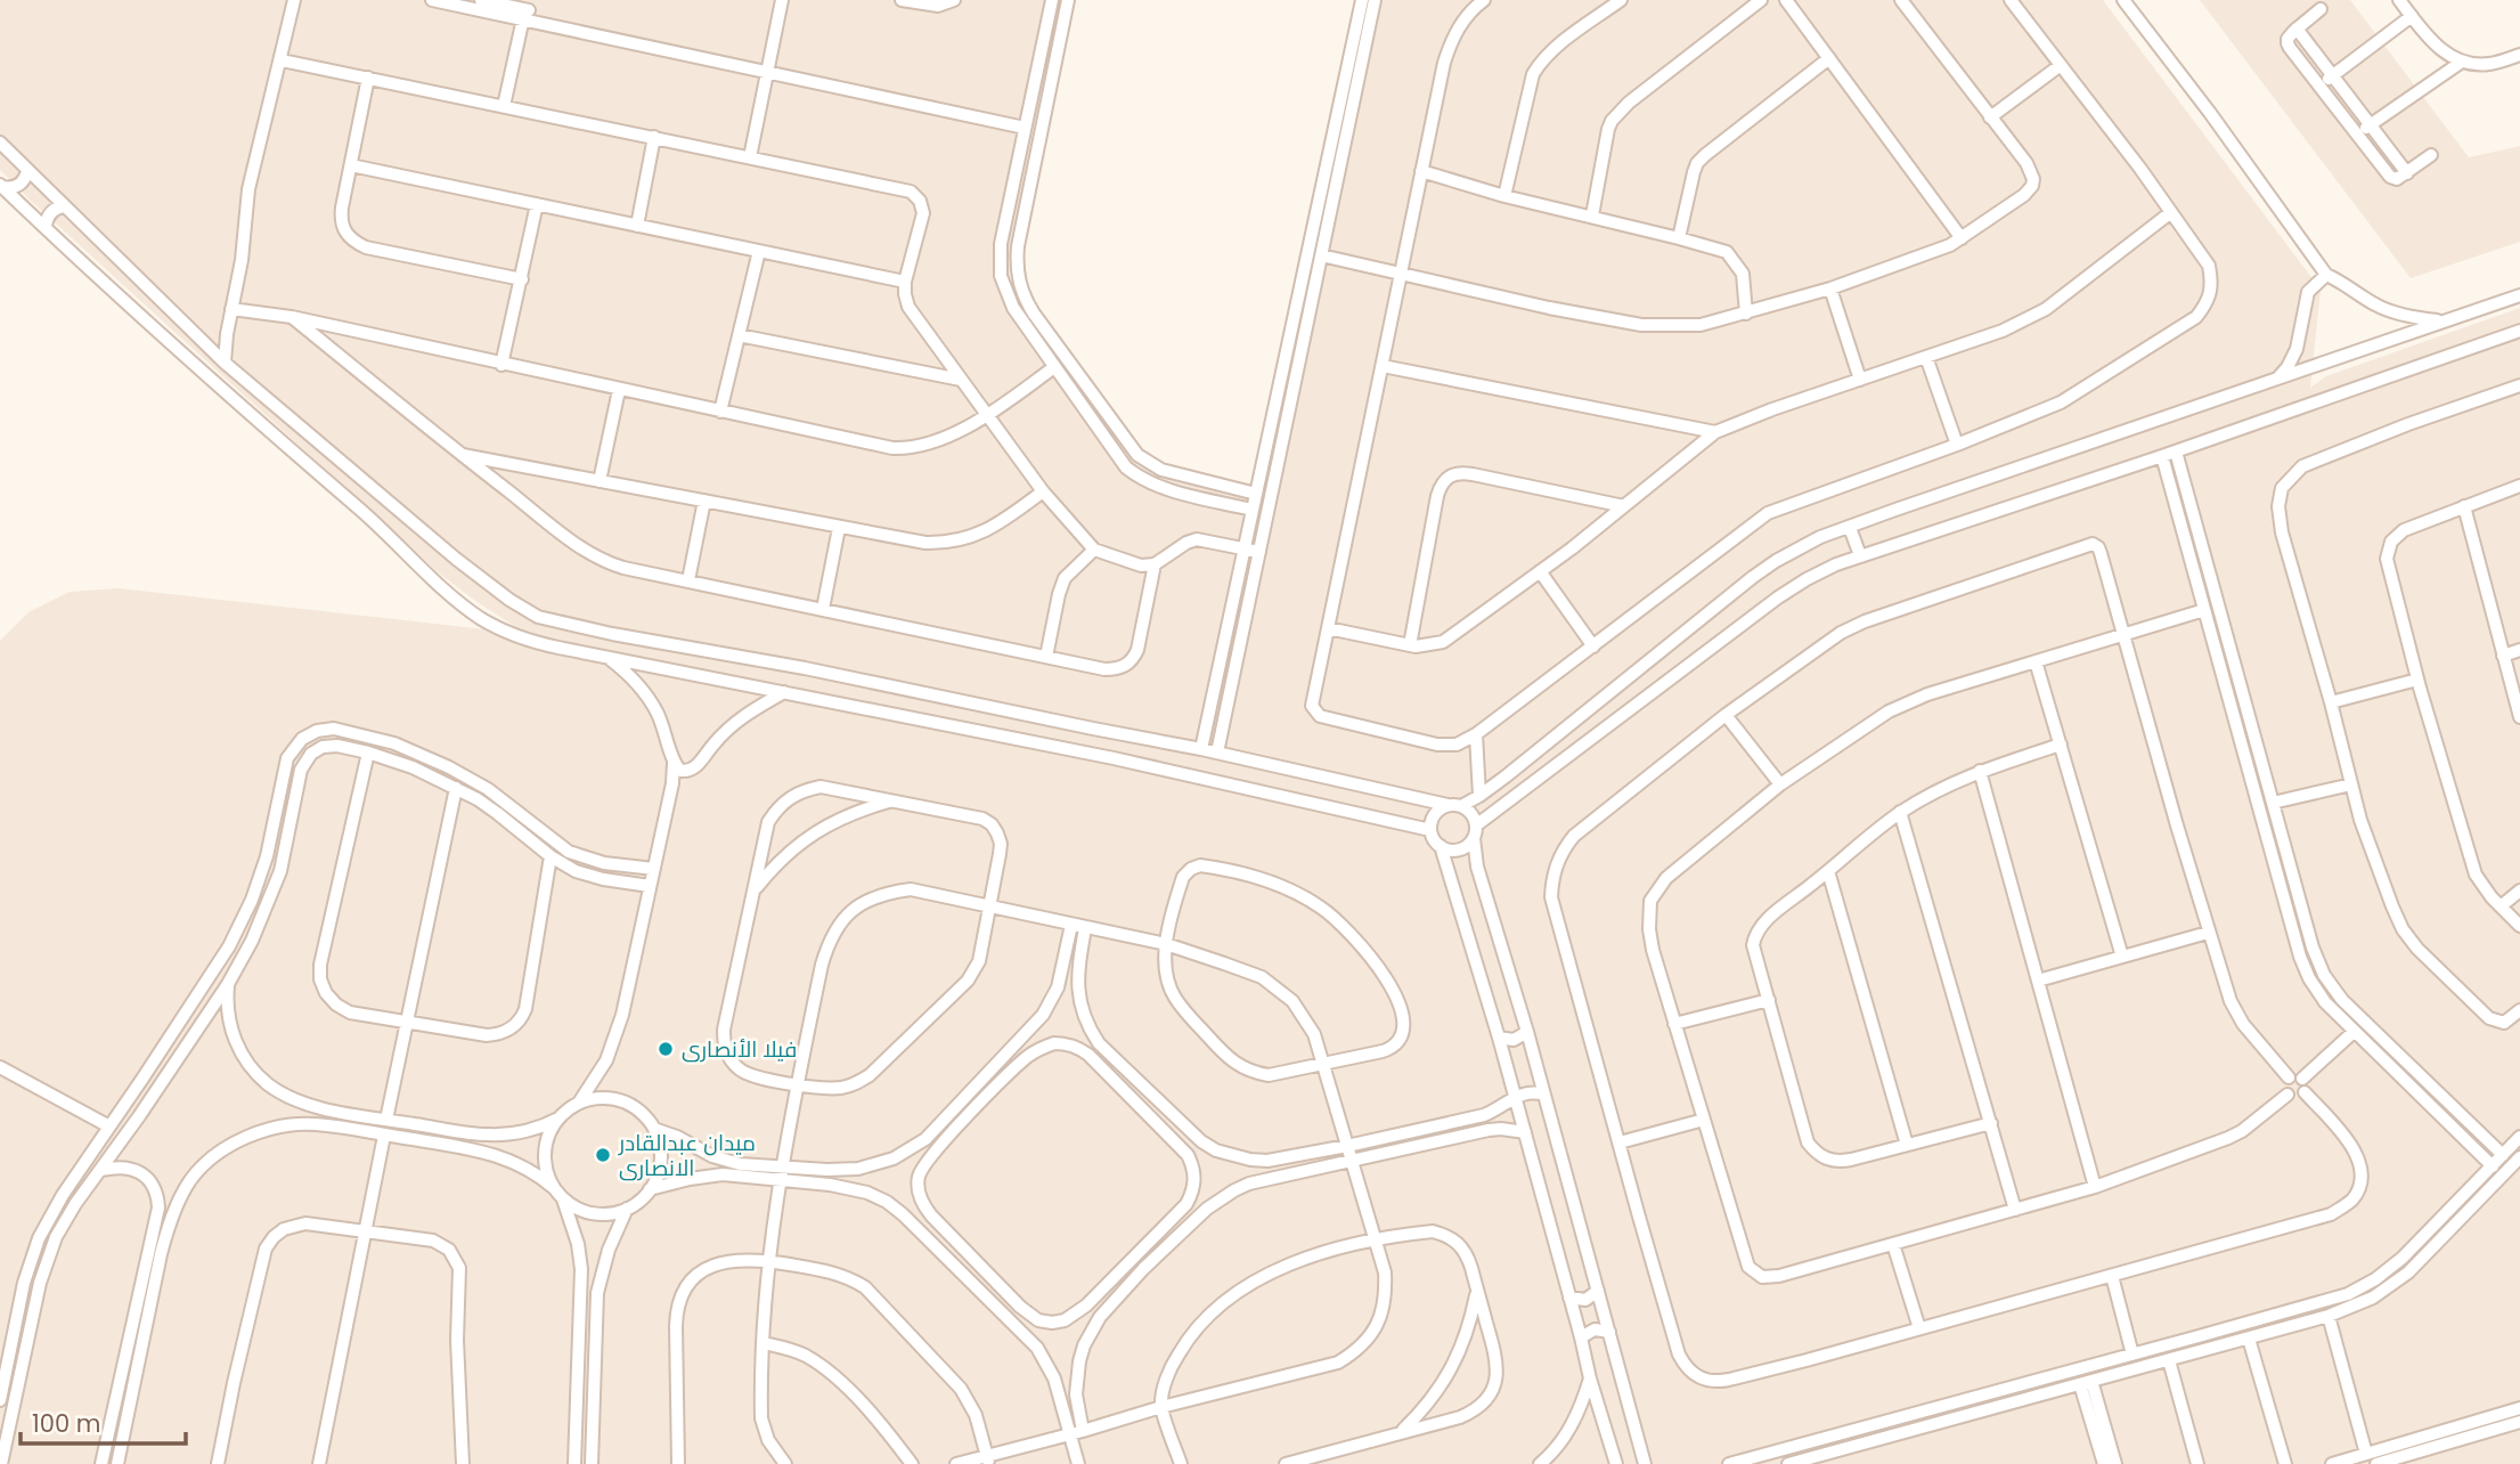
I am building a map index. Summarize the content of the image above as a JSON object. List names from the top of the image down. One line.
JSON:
{"places":["فيلا الأنصارى","ميدان عبدالقادر الانصارى"],"scale_bar":"100 m"}
